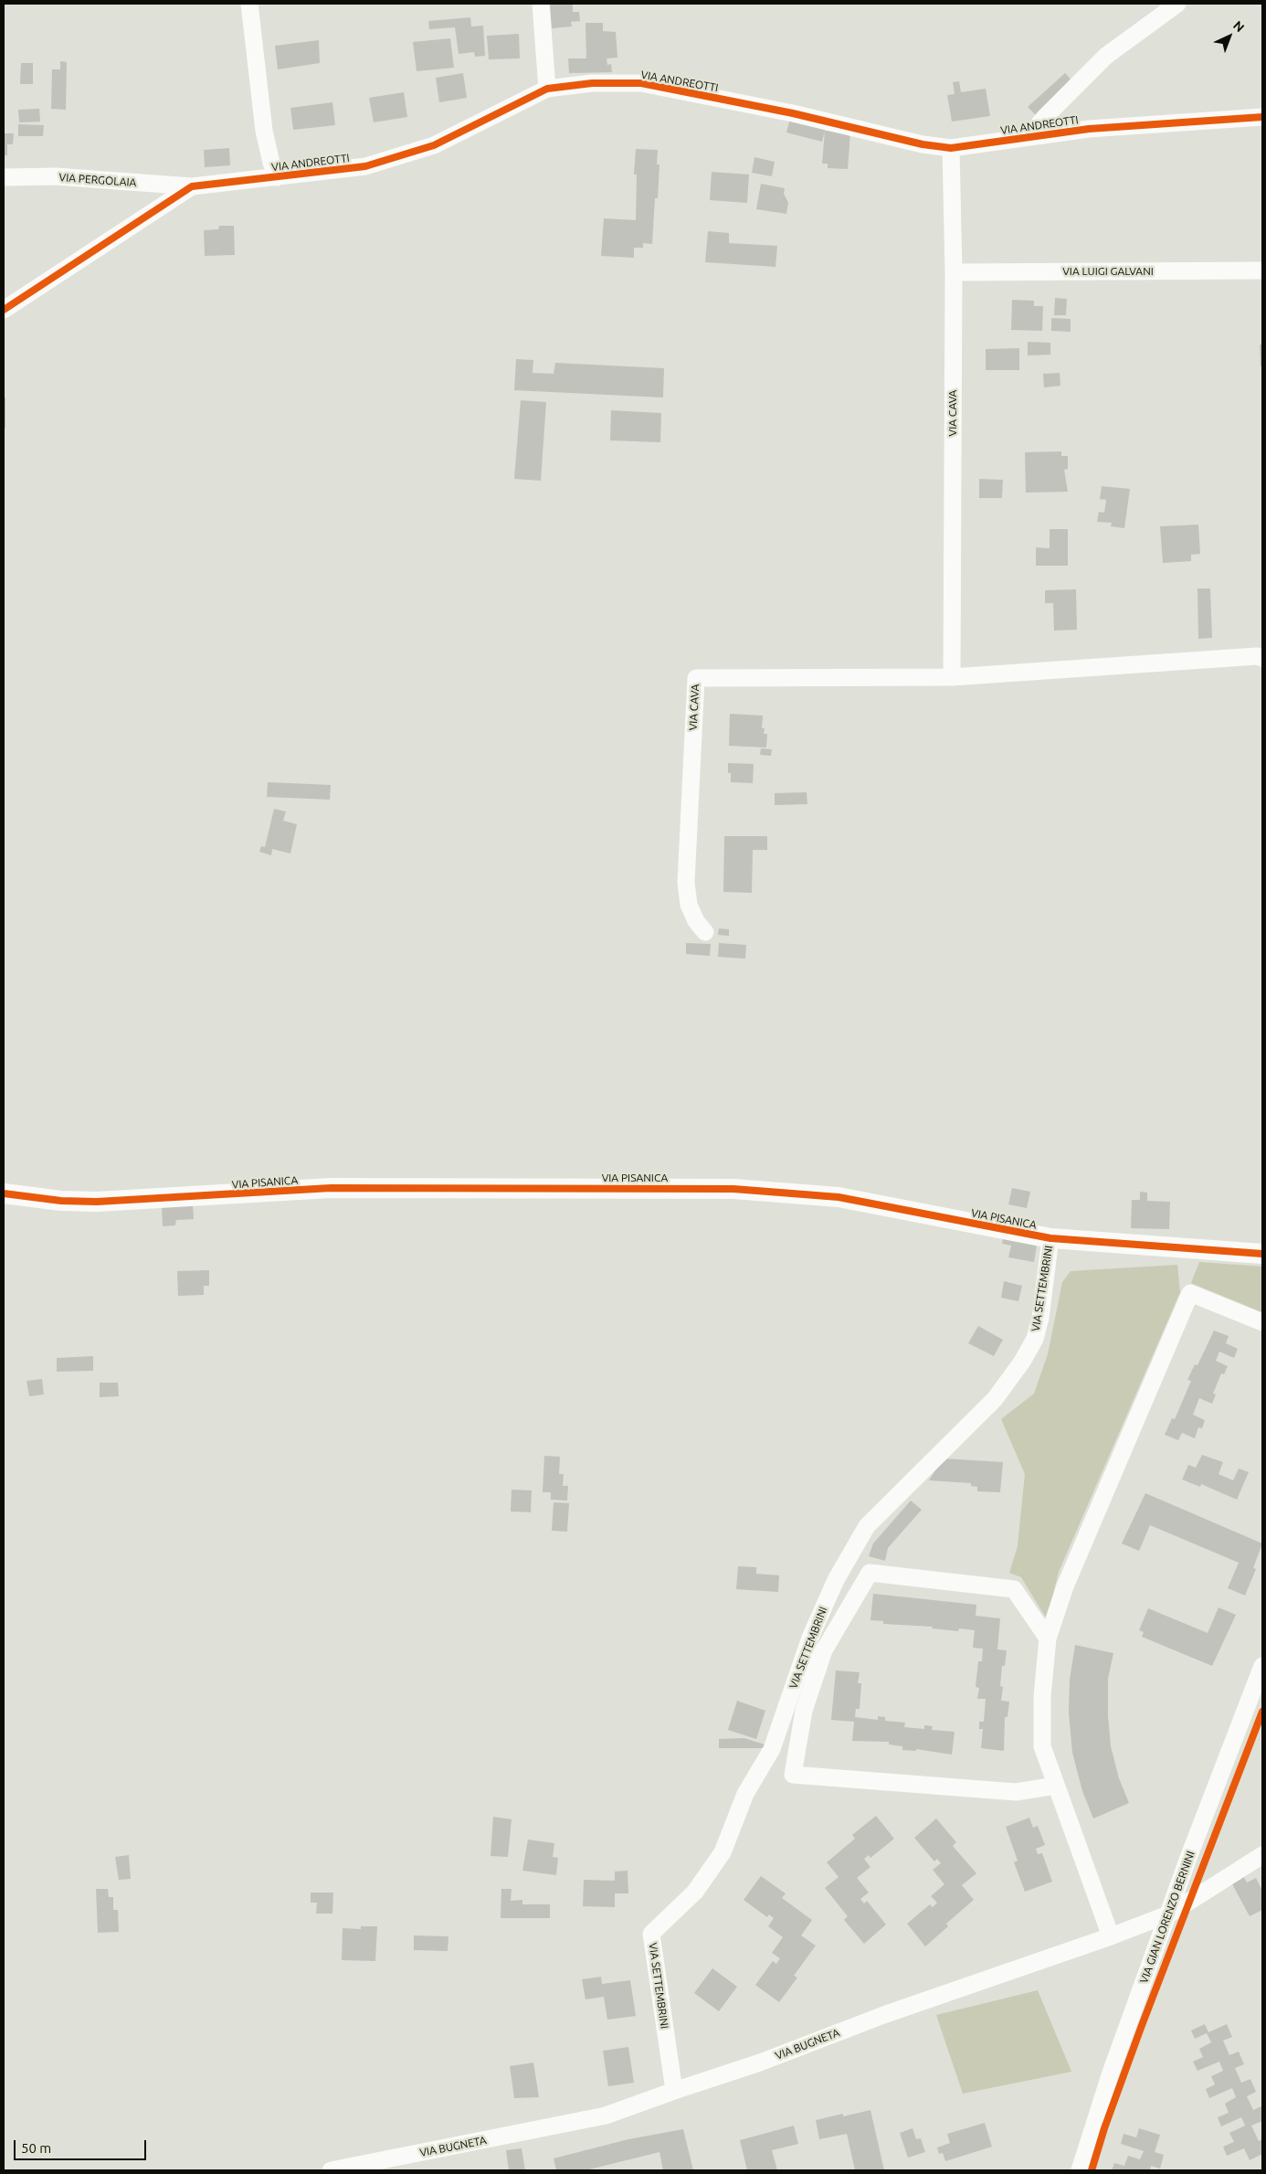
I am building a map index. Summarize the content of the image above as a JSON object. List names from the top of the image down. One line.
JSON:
{"streets":{"street":["VIA ANDREOTTI","VIA PERGOLAIA","VIA LUIGI GALVANI","VIA CAVA","VIA PISANICA","VIA SETTEMBRINI","VIA GIAN LORENZO BERNINI","VIA BUGNETA"]},"crossings":[["VIA ANDREOTTI","VIA PERGOLAIA"],["VIA ANDREOTTI","VIA CAVA"],["VIA LUIGI GALVANI","VIA CAVA"],["VIA PISANICA","VIA SETTEMBRINI"],["VIA SETTEMBRINI","VIA BUGNETA"],["VIA GIAN LORENZO BERNINI","VIA BUGNETA"]],"scale_bar":"50 m","north":"top right"}
